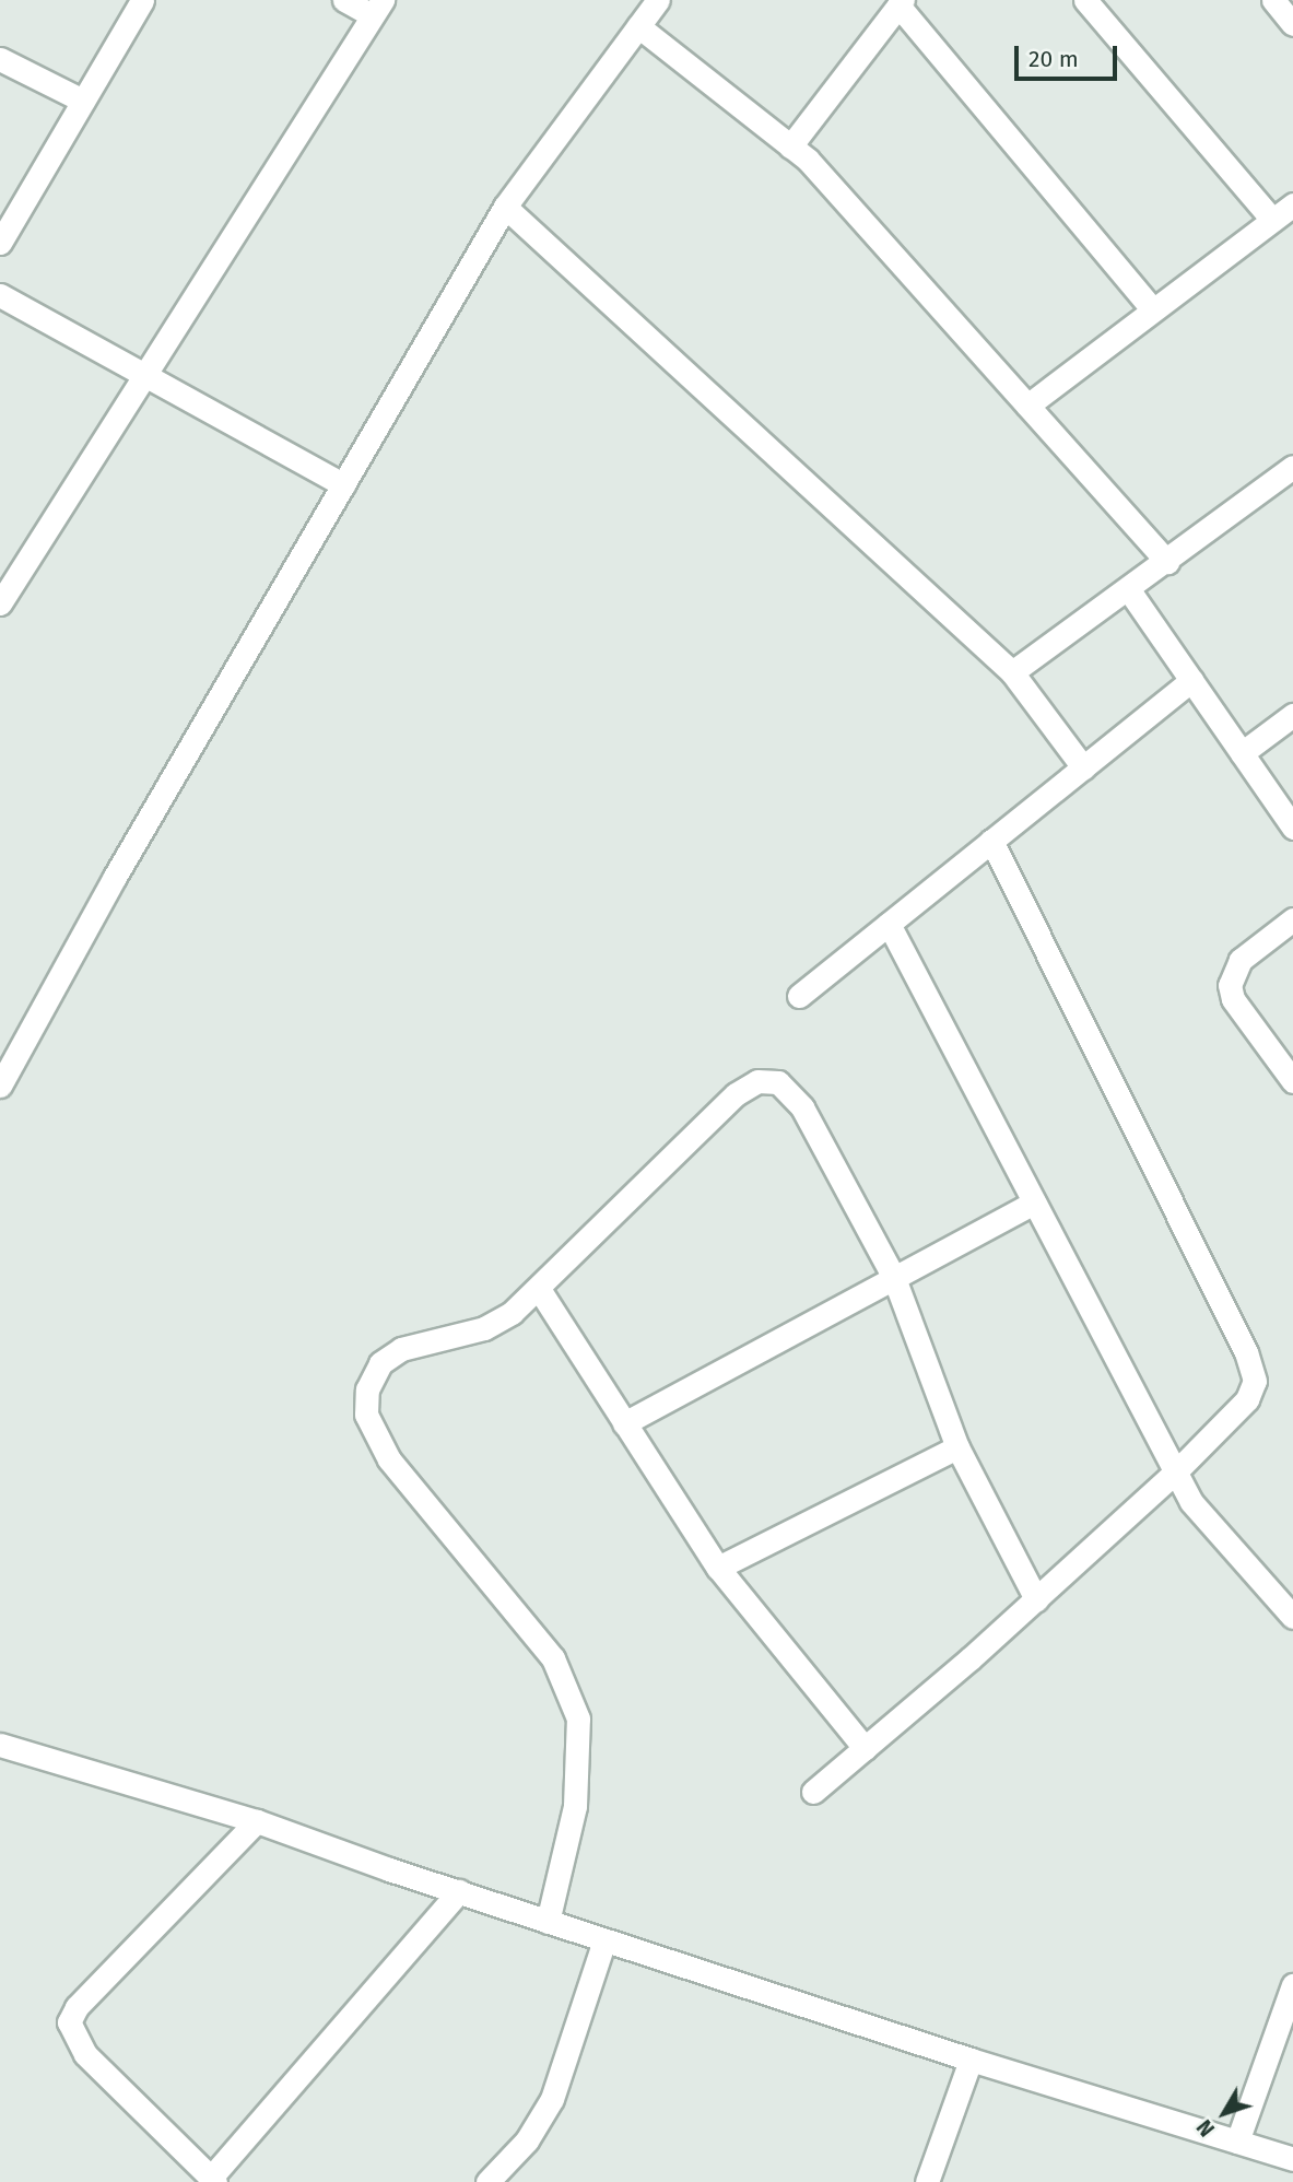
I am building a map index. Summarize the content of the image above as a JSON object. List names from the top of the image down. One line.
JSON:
{"scale_bar":"20 m","north":"bottom left"}
